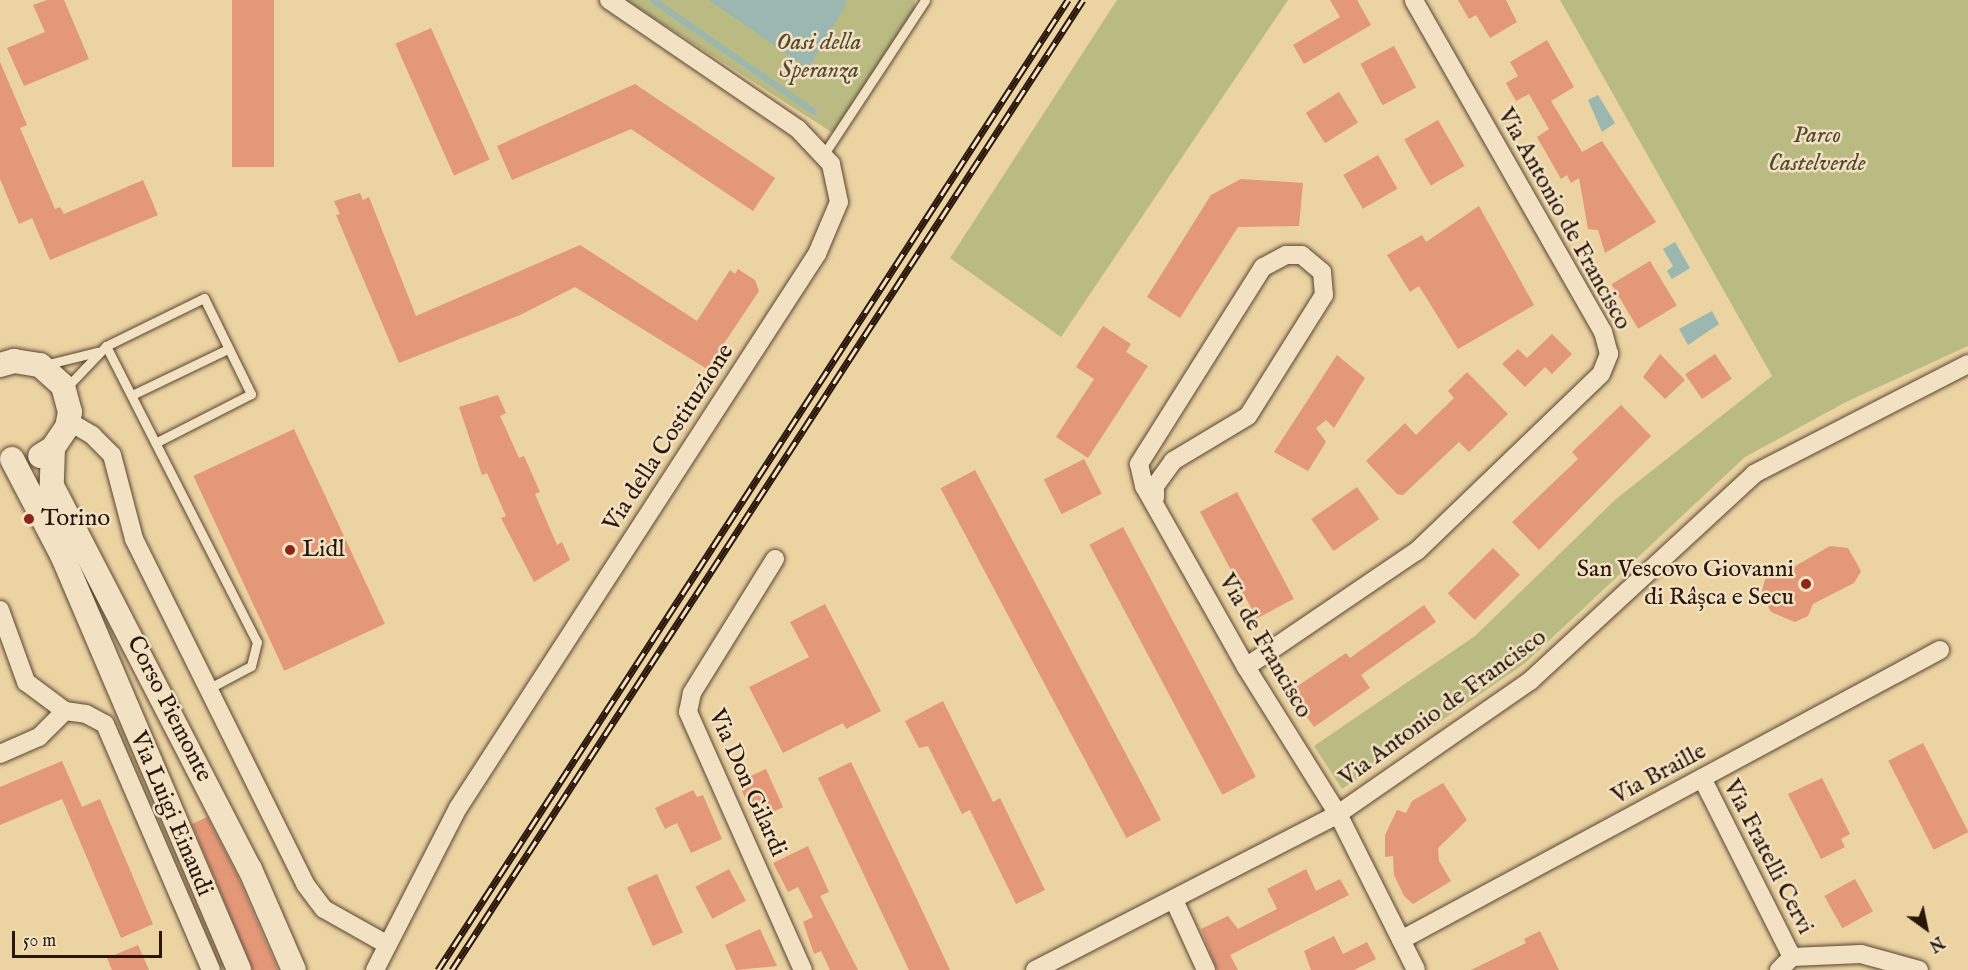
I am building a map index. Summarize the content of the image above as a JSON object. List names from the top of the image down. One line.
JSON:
{"streets":{"main road":["Corso Piemonte"],"street":["Via Antonio de Francisco","Via della Costituzione","Via de Francisco","Via Braille","Via Don Gilardi","Via Luigi Einaudi","Via Fratelli Cervi"]},"crossings":[["Via Antonio de Francisco","Via de Francisco"],["Via de Francisco","Via Braille"],["Via Braille","Via Fratelli Cervi"]],"parks":["Oasi della Speranza","Parco Castelverde"],"places":["Torino","Lidl","San Vescovo Giovanni di Râșca e Secu"],"scale_bar":"50 m","north":"bottom right"}
